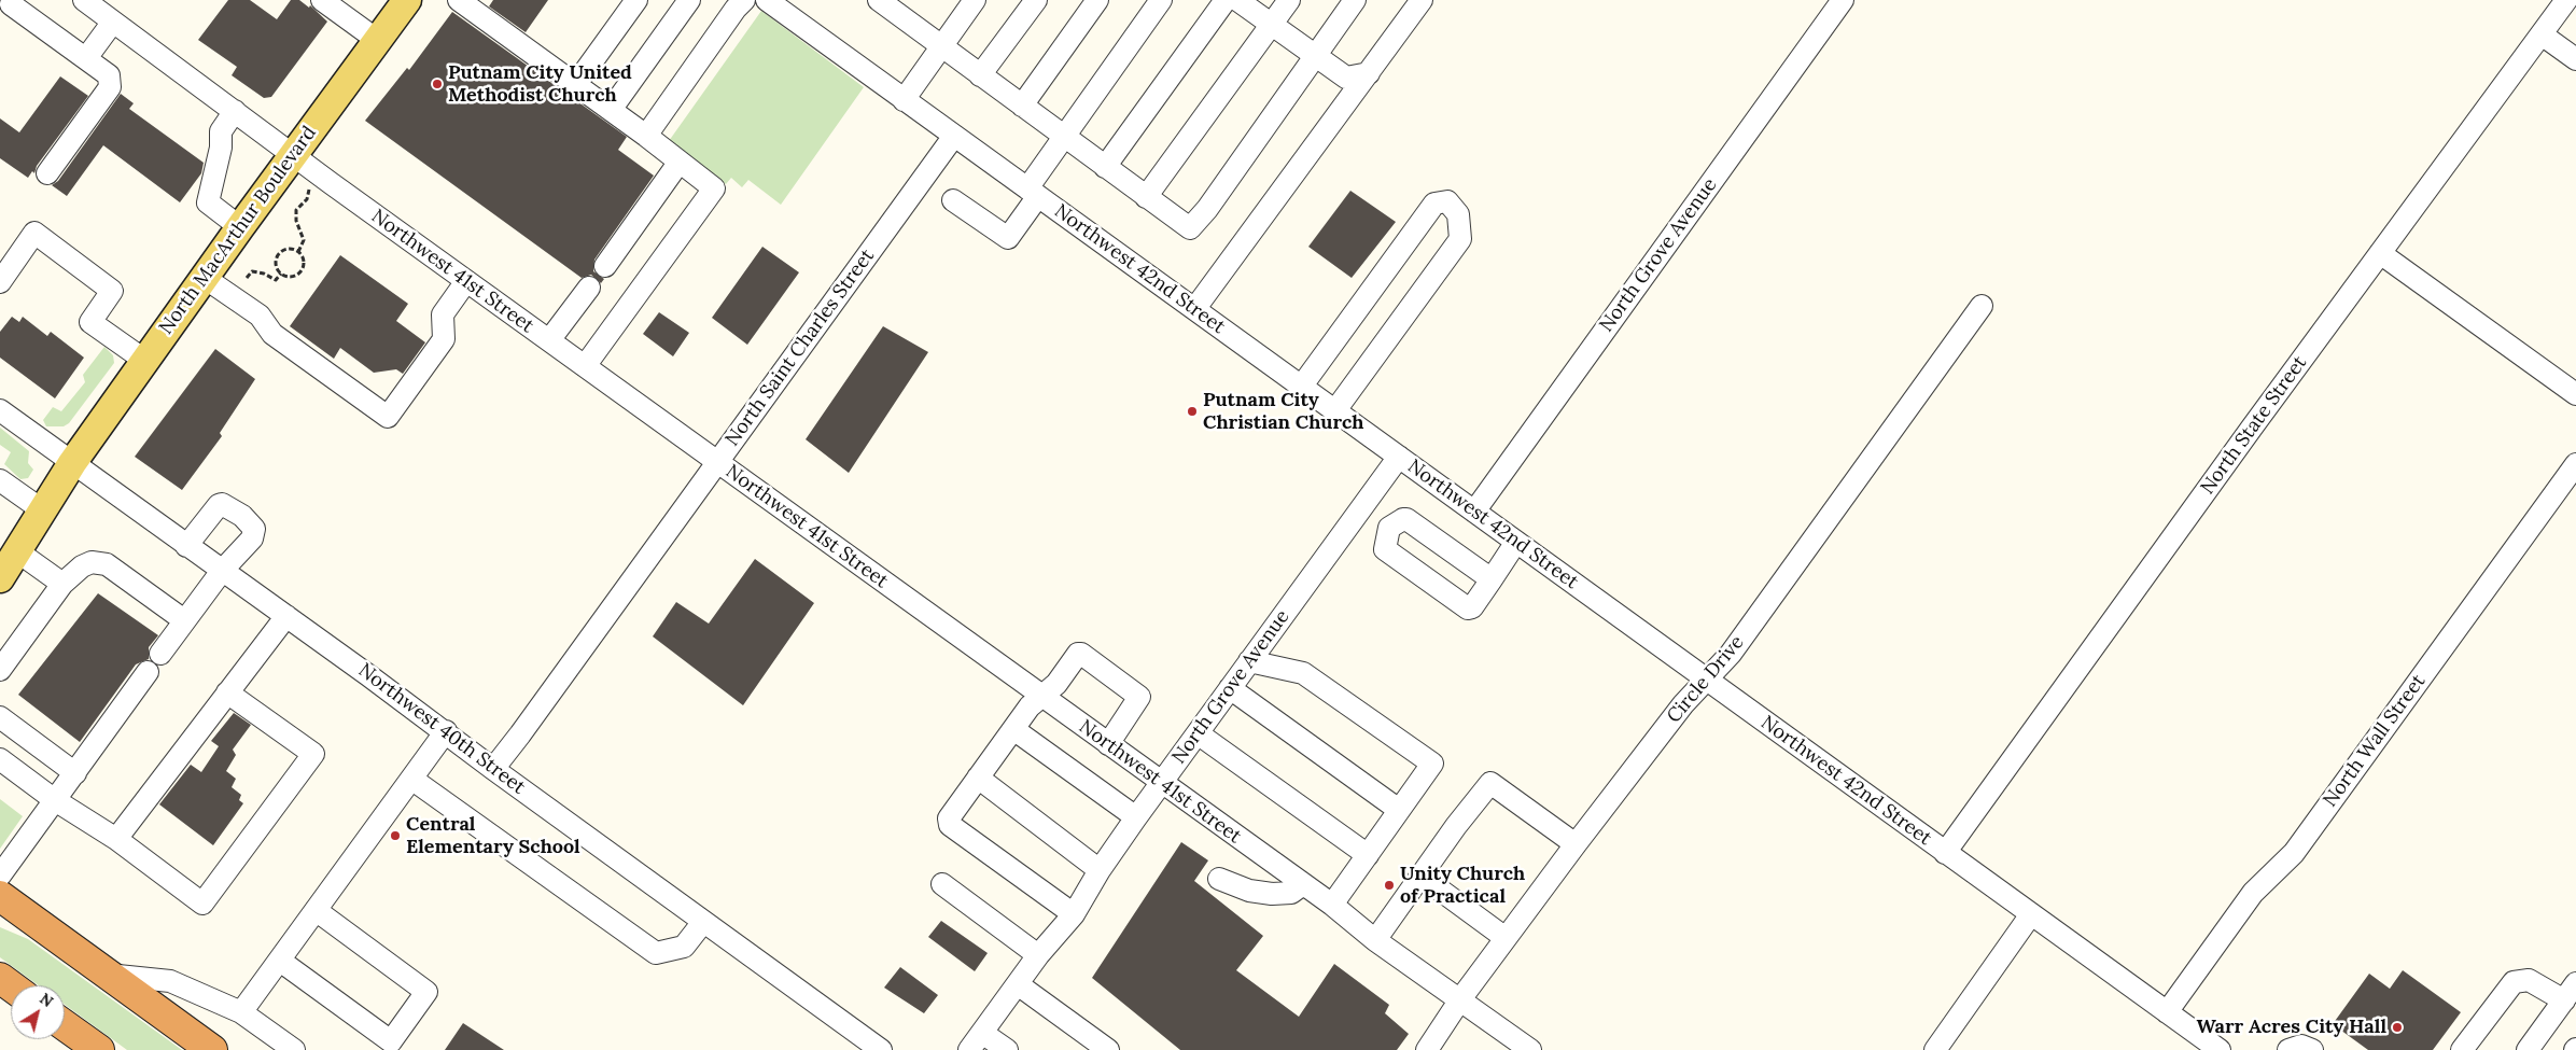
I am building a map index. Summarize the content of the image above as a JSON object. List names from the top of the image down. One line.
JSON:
{"streets":{"main road":["North MacArthur Boulevard"],"street":["North Grove Avenue","Northwest 42nd Street","Northwest 41st Street","North Saint Charles Street","North State Street","Circle Drive","Northwest 40th Street","North Wall Street"]},"crossings":[["North MacArthur Boulevard","Northwest 41st Street"],["North MacArthur Boulevard","Northwest 40th Street"],["North Grove Avenue","Northwest 42nd Street"],["North Grove Avenue","Northwest 41st Street"],["Northwest 42nd Street","North Saint Charles Street"],["Northwest 42nd Street","North State Street"],["Northwest 42nd Street","Circle Drive"],["Northwest 42nd Street","North Wall Street"],["Northwest 41st Street","North Saint Charles Street"],["Northwest 41st Street","Circle Drive"],["North Saint Charles Street","Northwest 40th Street"]],"places":["Putnam City United Methodist Church","Putnam City Christian Church","Central Elementary School","Unity Church of Practical","Warr Acres City Hall"],"north":"top right"}
